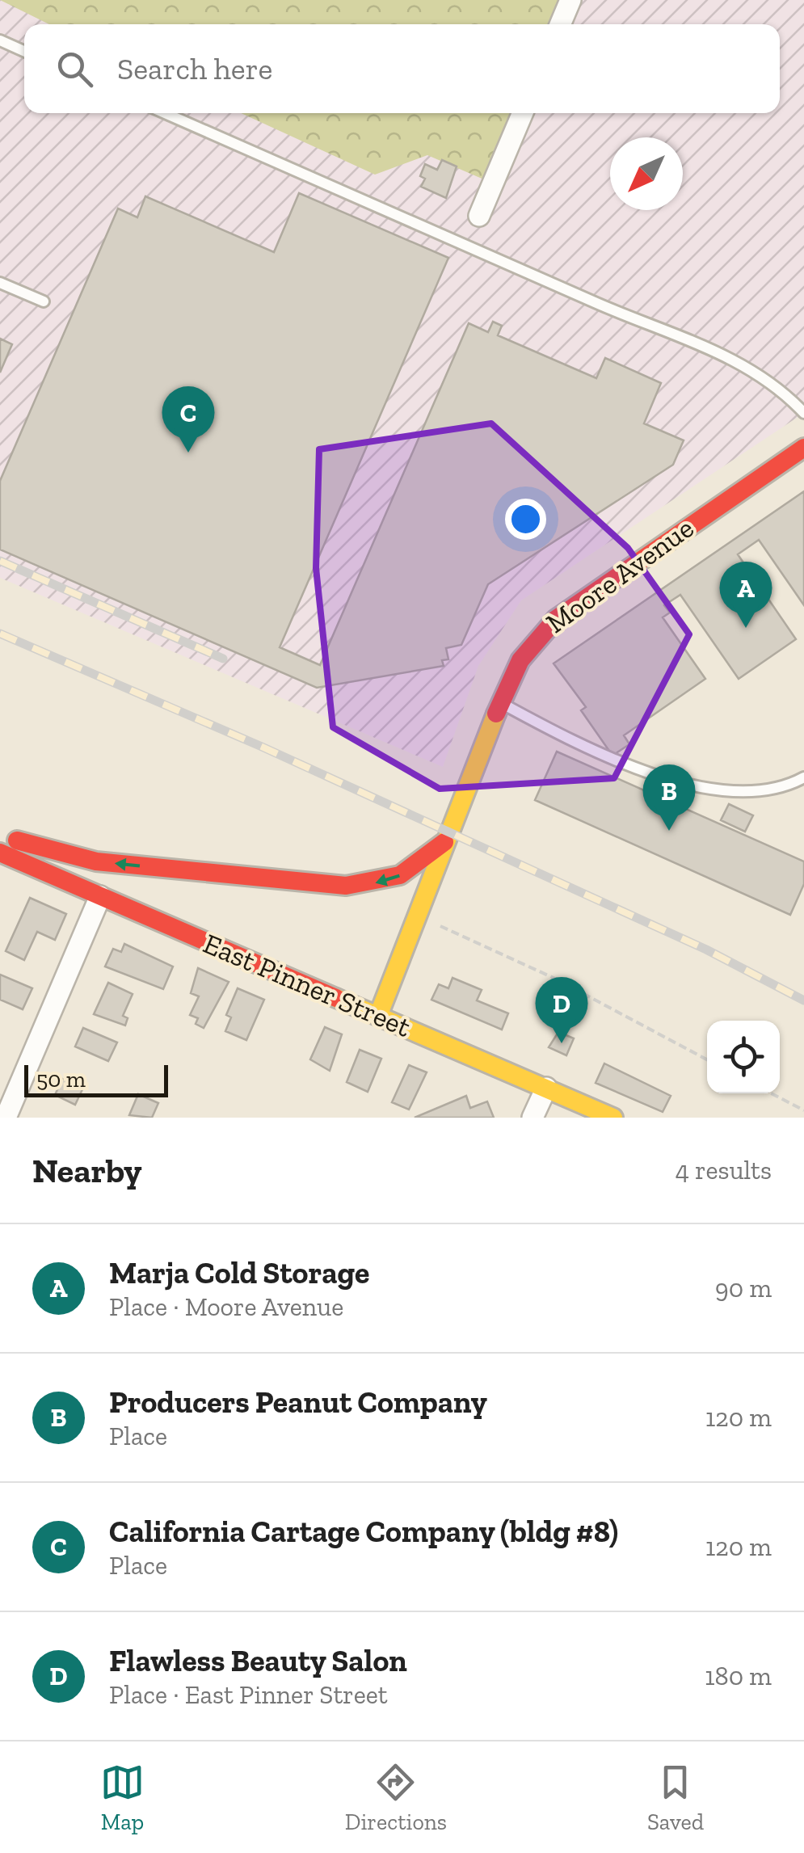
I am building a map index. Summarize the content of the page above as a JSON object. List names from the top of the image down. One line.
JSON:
{"streets":{"street":["Moore Avenue","East Pinner Street"]},"crossings":[["Moore Avenue","East Pinner Street"]],"one_way":["Moore Avenue"],"scale_bar":"50 m","north":"bottom left","page":{"search":"Search here","pins":["C","A","B","D"],"scale":"50 m","heading":["Nearby","4 results"],"list":[{"mark":"A","name":"Marja Cold Storage","note":"Place · Moore Avenue","value":"90 m"},{"mark":"B","name":"Producers Peanut Company","note":"Place","value":"120 m"},{"mark":"C","name":"California Cartage Company (bldg #8)","note":"Place","value":"120 m"},{"mark":"D","name":"Flawless Beauty Salon","note":"Place · East Pinner Street","value":"180 m"}],"nav":["Map","Directions","Saved"]}}
